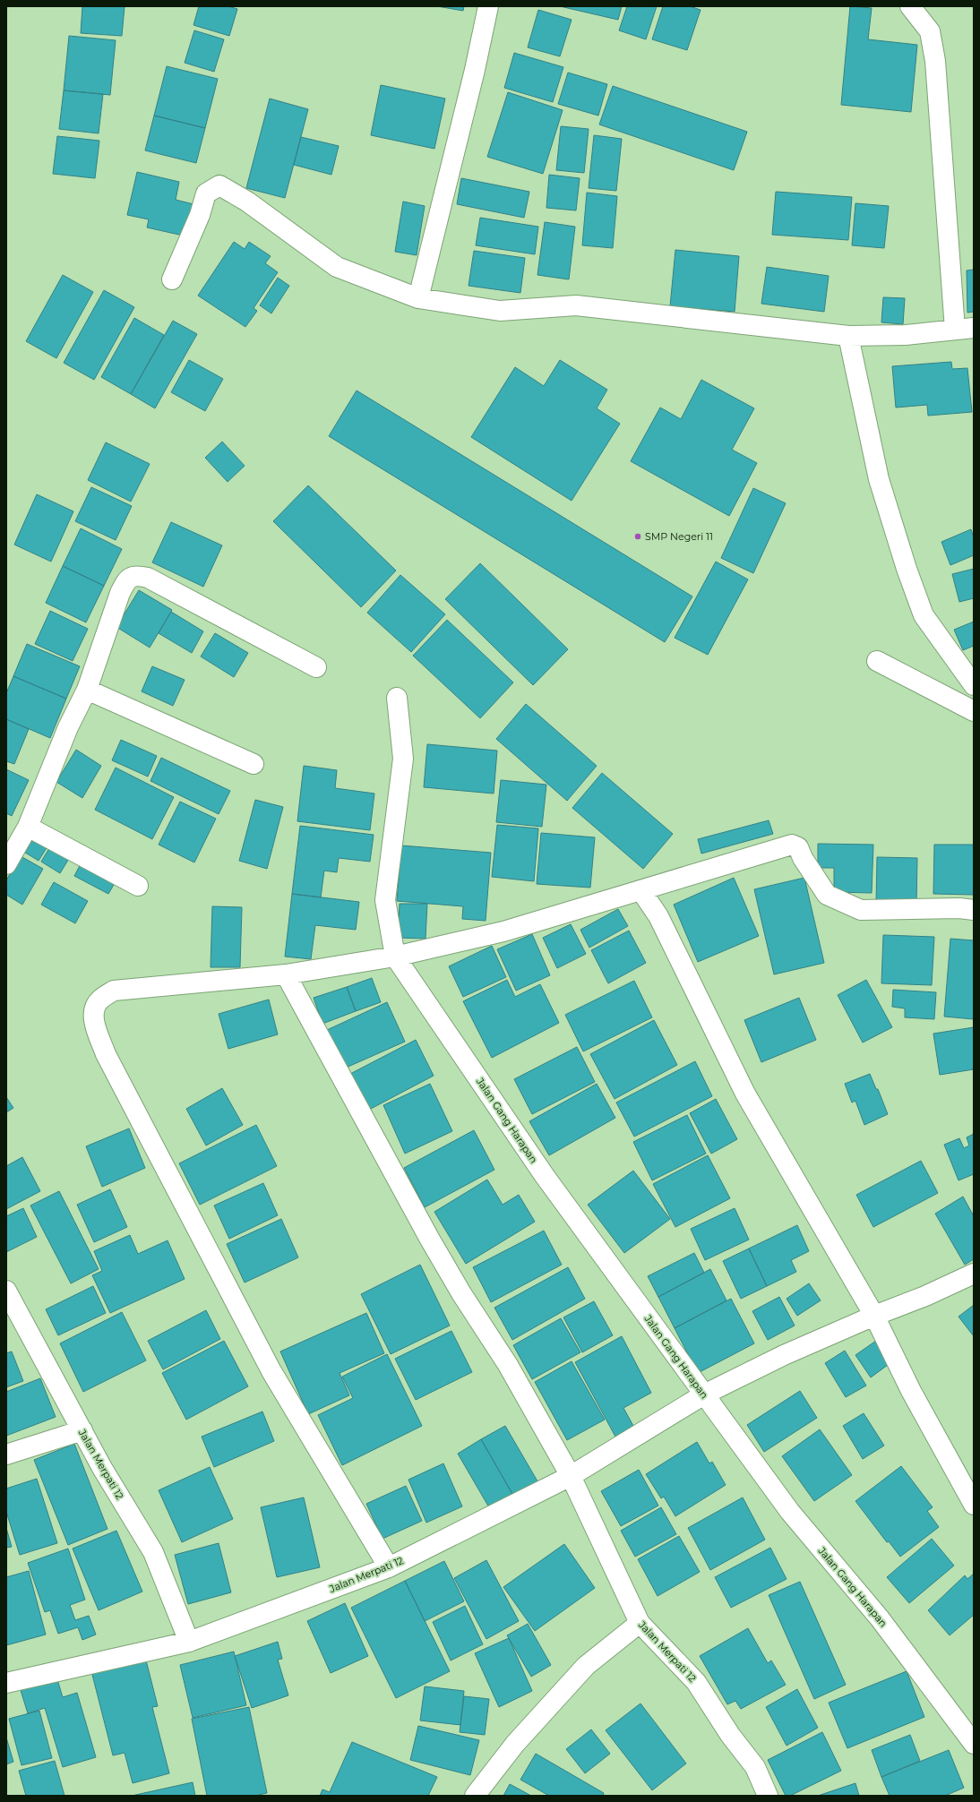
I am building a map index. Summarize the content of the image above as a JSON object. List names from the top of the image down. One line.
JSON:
{"streets":{"street":["Jalan Gang Harapan","Jalan Merpati 12"]},"places":["SMP Negeri 11"]}
